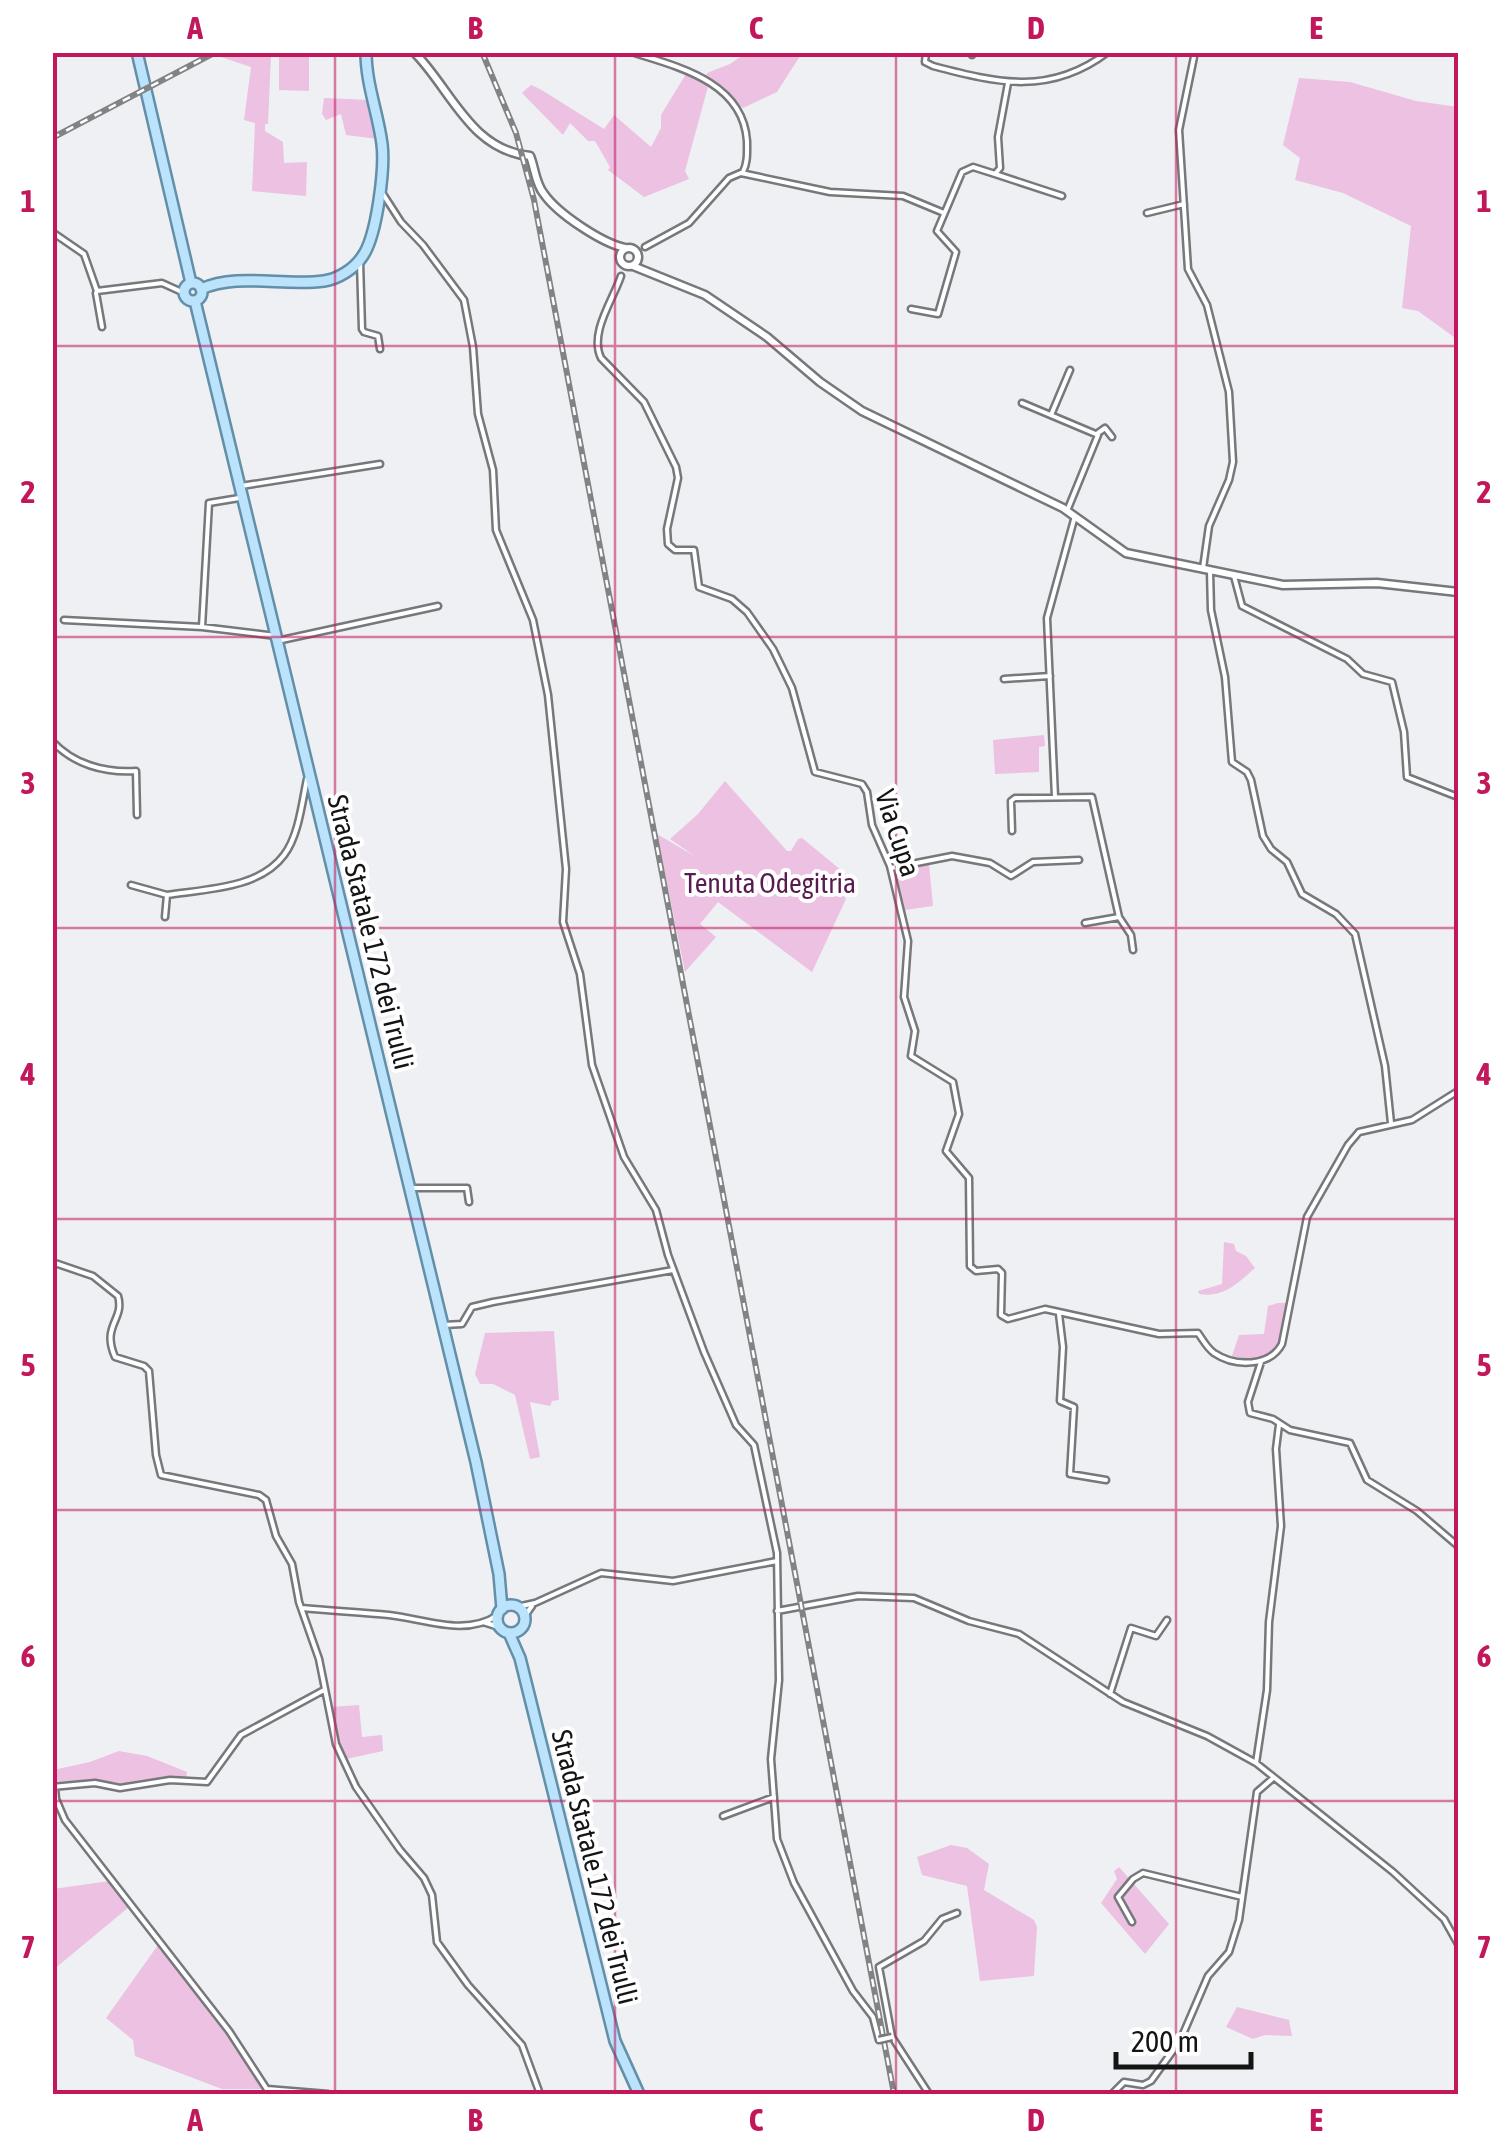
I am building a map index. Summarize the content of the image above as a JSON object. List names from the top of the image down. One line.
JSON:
{"streets":{"main road":["Strada Statale 172 dei Trulli"],"street":["Via Cupa"]},"parks":["Tenuta Odegitria"],"scale_bar":"200 m","grid":{"columns":["A","B","C","D","E"],"rows":["1","2","3","4","5","6","7"]}}
